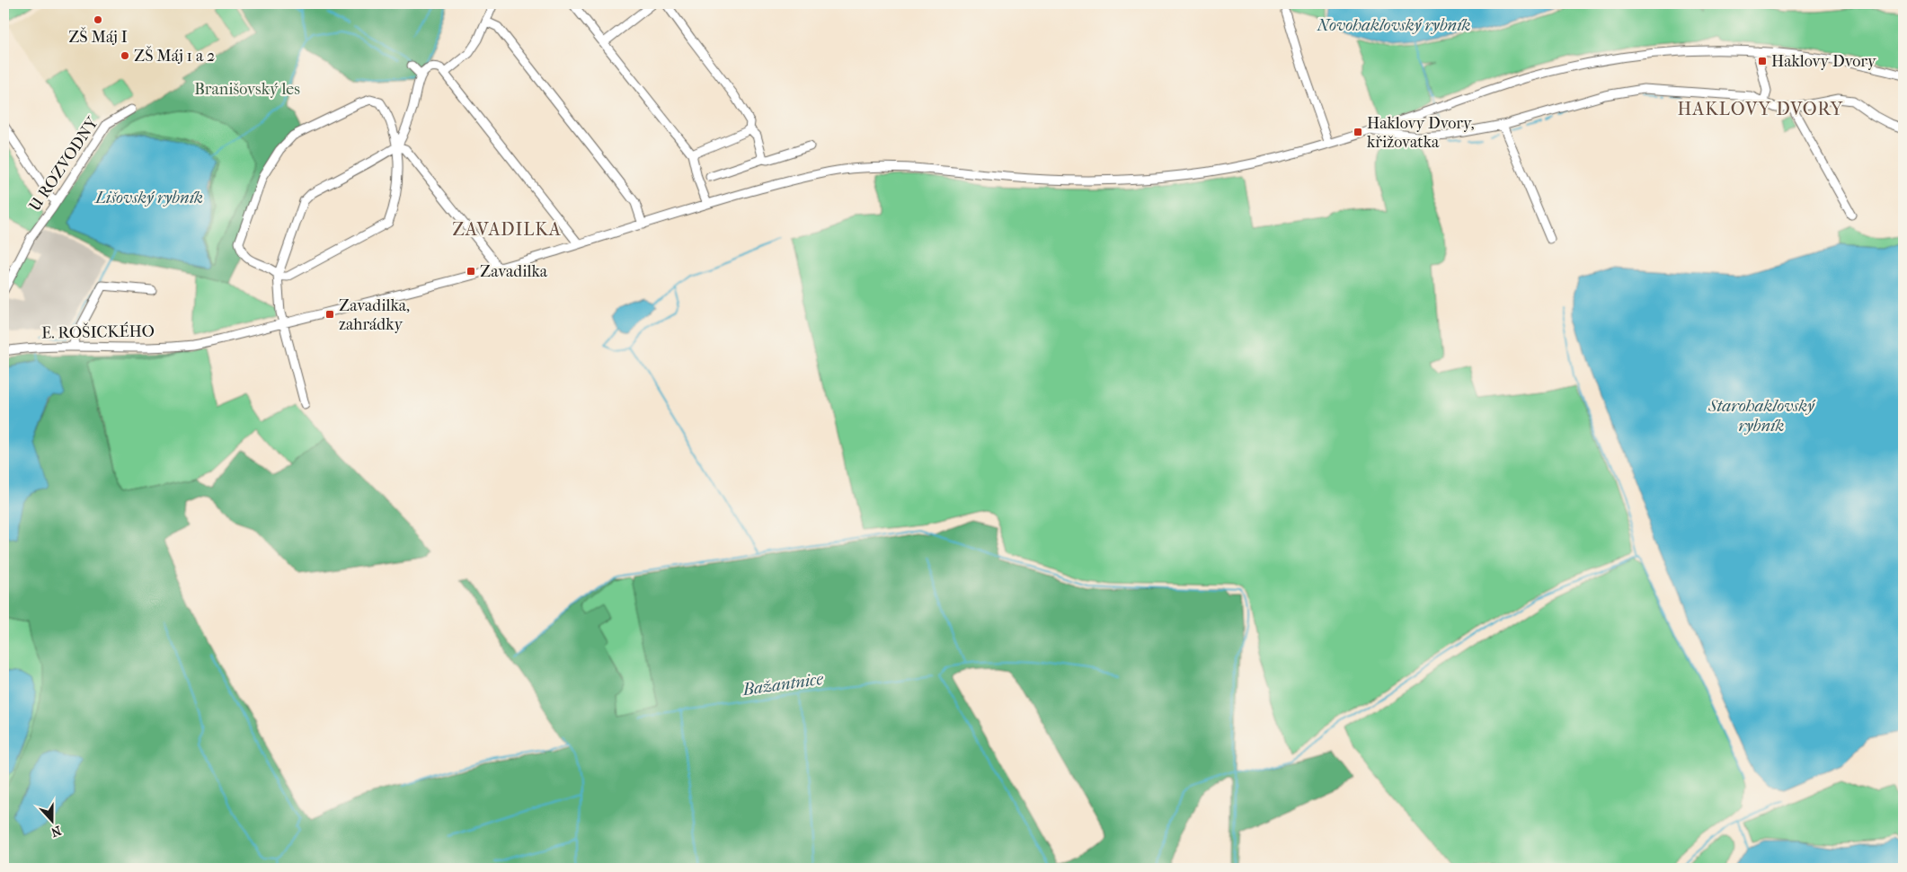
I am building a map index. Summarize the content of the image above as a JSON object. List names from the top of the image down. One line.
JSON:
{"streets":{"street":["U ROZVODNY","E. ROŠICKÉHO"]},"districts":["HAKLOVY DVORY","ZAVADILKA"],"water":["Novohaklovský rybník","Lišovský rybník","Starohaklovský rybník","Bažantnice"],"parks":["Branišovský les"],"places":{"other":["ZŠ Máj I","ZŠ Máj 1 a 2"],"transit":["Haklovy Dvory","Haklovy Dvory, křižovatka","Zavadilka","Zavadilka, zahrádky"]},"north":"bottom"}
